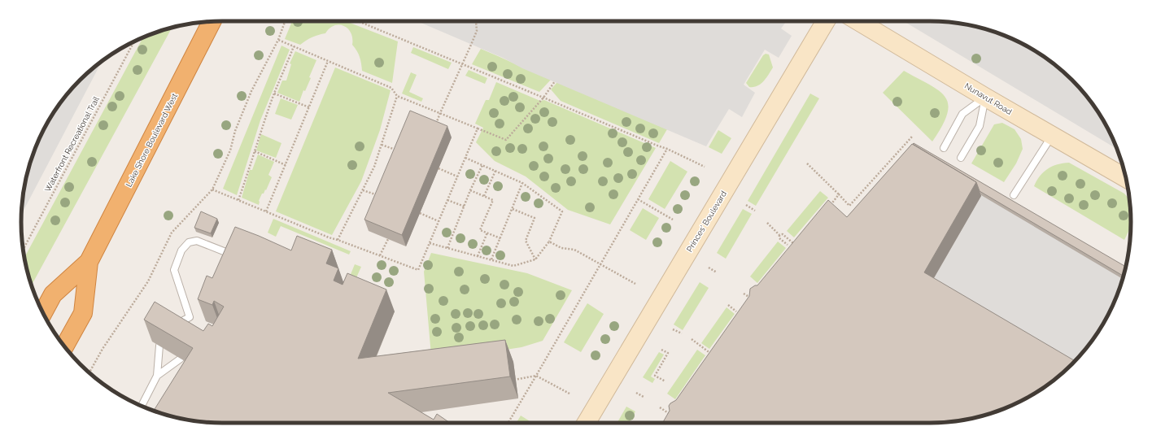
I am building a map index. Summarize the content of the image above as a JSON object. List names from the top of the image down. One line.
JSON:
{"streets":{"highway":["Lake Shore Boulevard West"],"street":["Nunavut Road","Princes' Boulevard"],"path":["Waterfront Recreational Trail"]}}
